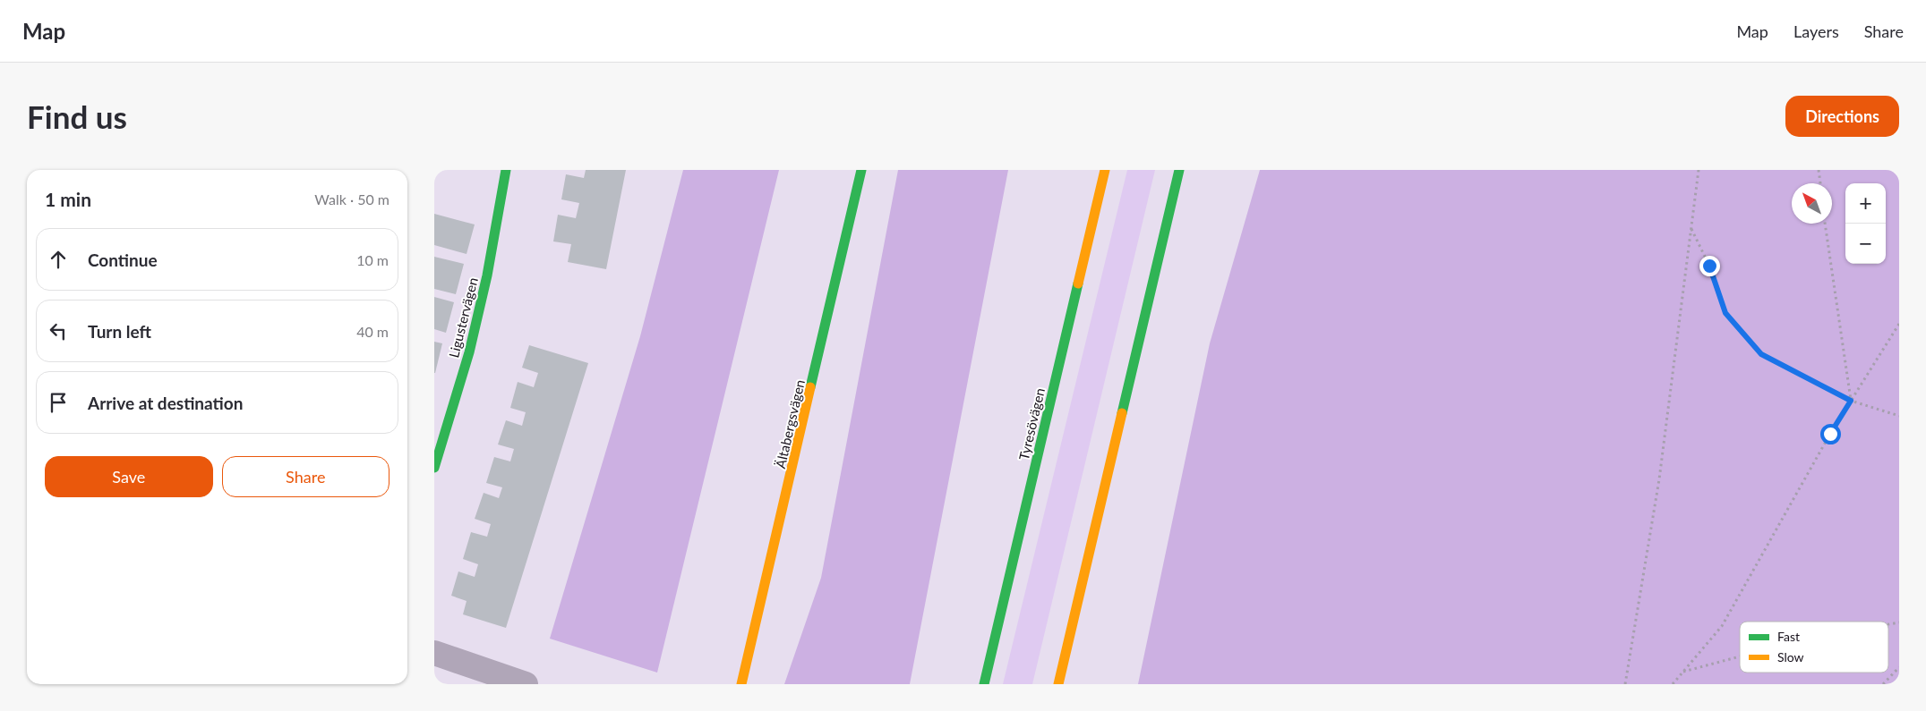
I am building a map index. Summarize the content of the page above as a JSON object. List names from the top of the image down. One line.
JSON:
{"streets":{"main road":["Ligustervägen","Ältabergsvägen","Tyresövägen"]},"legend":["Fast","Slow"],"north":"top left","page":{"header":"Map","nav":["Map","Layers","Share"],"buttons":["Directions",["Save","Share"]],"title":"Find us","heading":["1 min","Walk · 50 m"],"map_buttons":["+","−"],"list":[["Continue","10 m"],["Turn left","40 m"],"Arrive at destination"]}}
